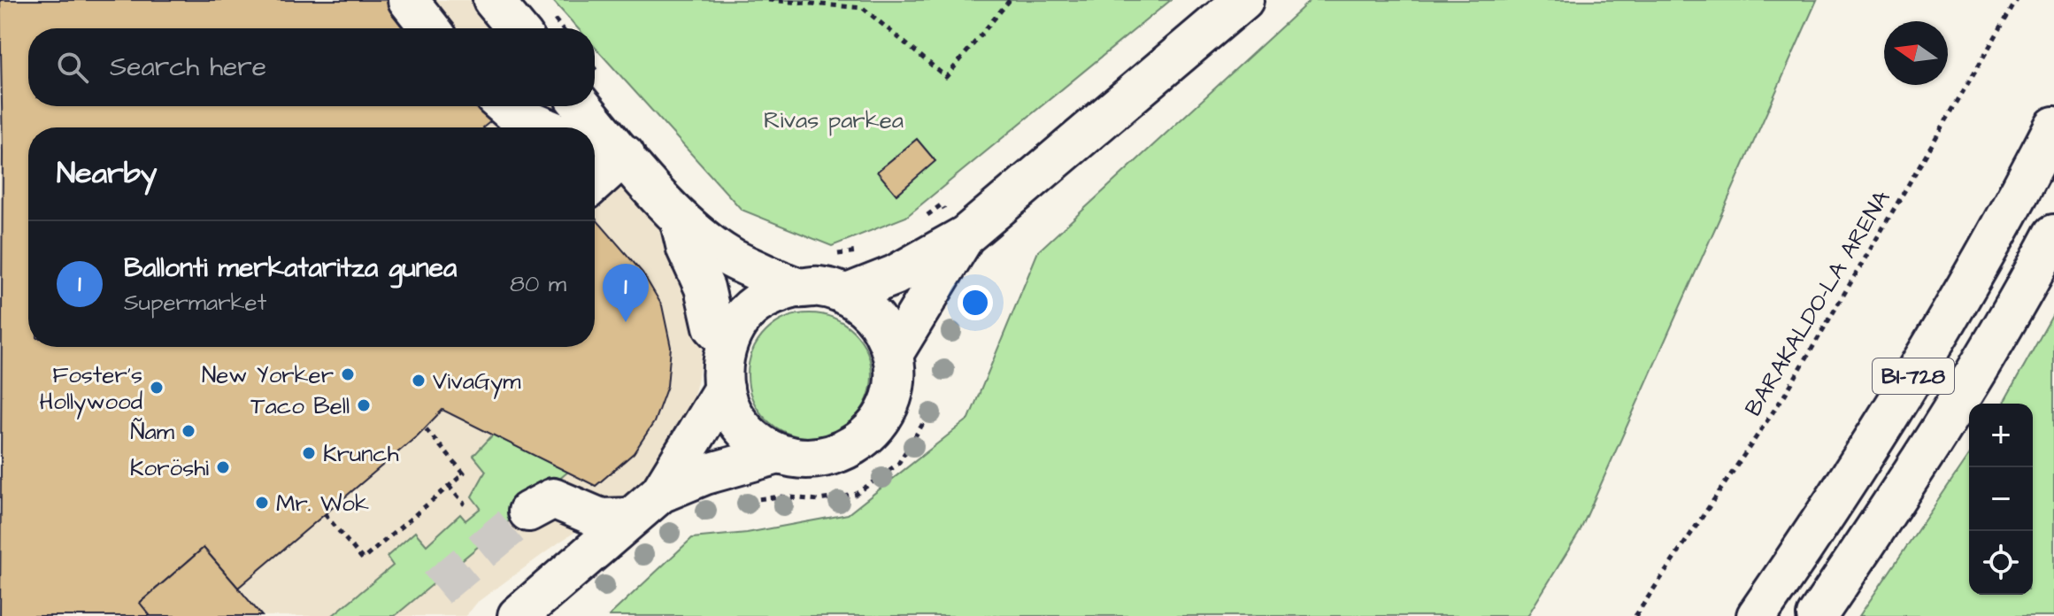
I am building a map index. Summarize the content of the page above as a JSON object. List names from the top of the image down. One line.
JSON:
{"streets":{"street":["BI-728"],"path":["BARAKALDO-LA ARENA"]},"parks":["Rivas parkea"],"places":["New Yorker","VivaGym","Foster's Hollywood","Taco Bell","Ñam","Krunch","Koröshi","Mr. Wok"],"north":"left","page":{"search":"Search here","heading":"Nearby","list":[{"mark":"1","name":"Ballonti merkataritza gunea","note":"Supermarket","value":"80 m"}],"pins":"1","map_buttons":["+","−"]}}
